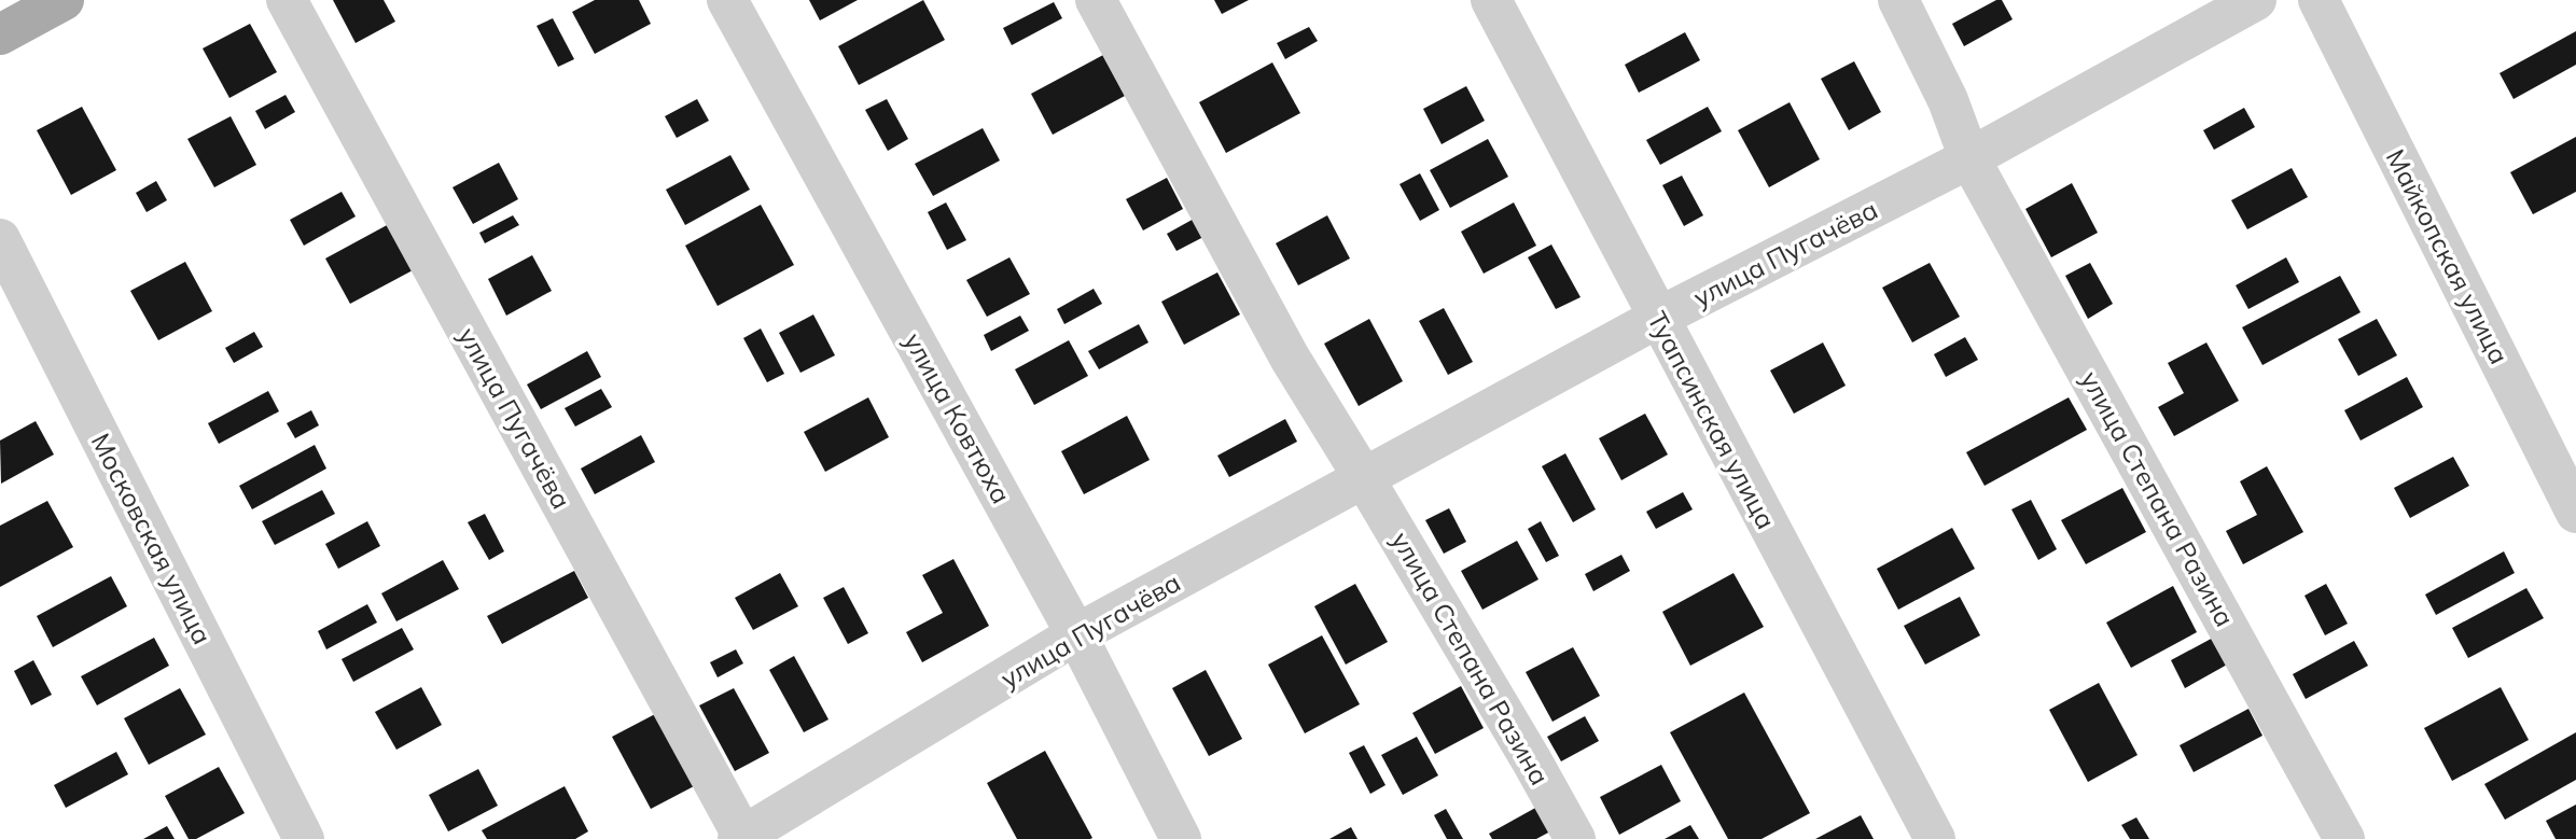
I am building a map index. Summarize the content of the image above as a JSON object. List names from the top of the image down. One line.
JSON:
{"streets":{"street":["улица Пугачёва","Майкопская улица","улица Ковтюха","Туапсинская улица","улица Степана Разина","Московская улица"]},"crossings":[["улица Пугачёва","улица Ковтюха"],["улица Пугачёва","Туапсинская улица"],["улица Пугачёва","улица Степана Разина"]]}
